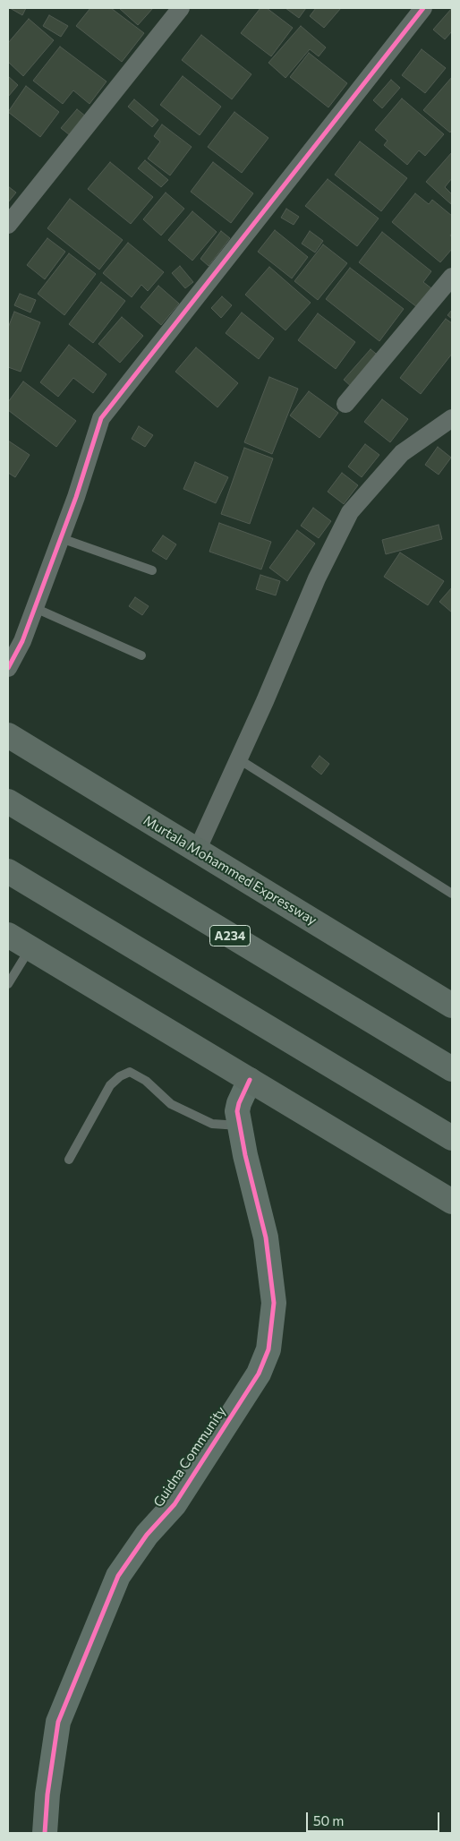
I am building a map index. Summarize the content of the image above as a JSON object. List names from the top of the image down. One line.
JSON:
{"streets":{"highway":["Murtala Mohammed Expressway","A234"],"street":["Guidna Community"]},"scale_bar":"50 m"}
